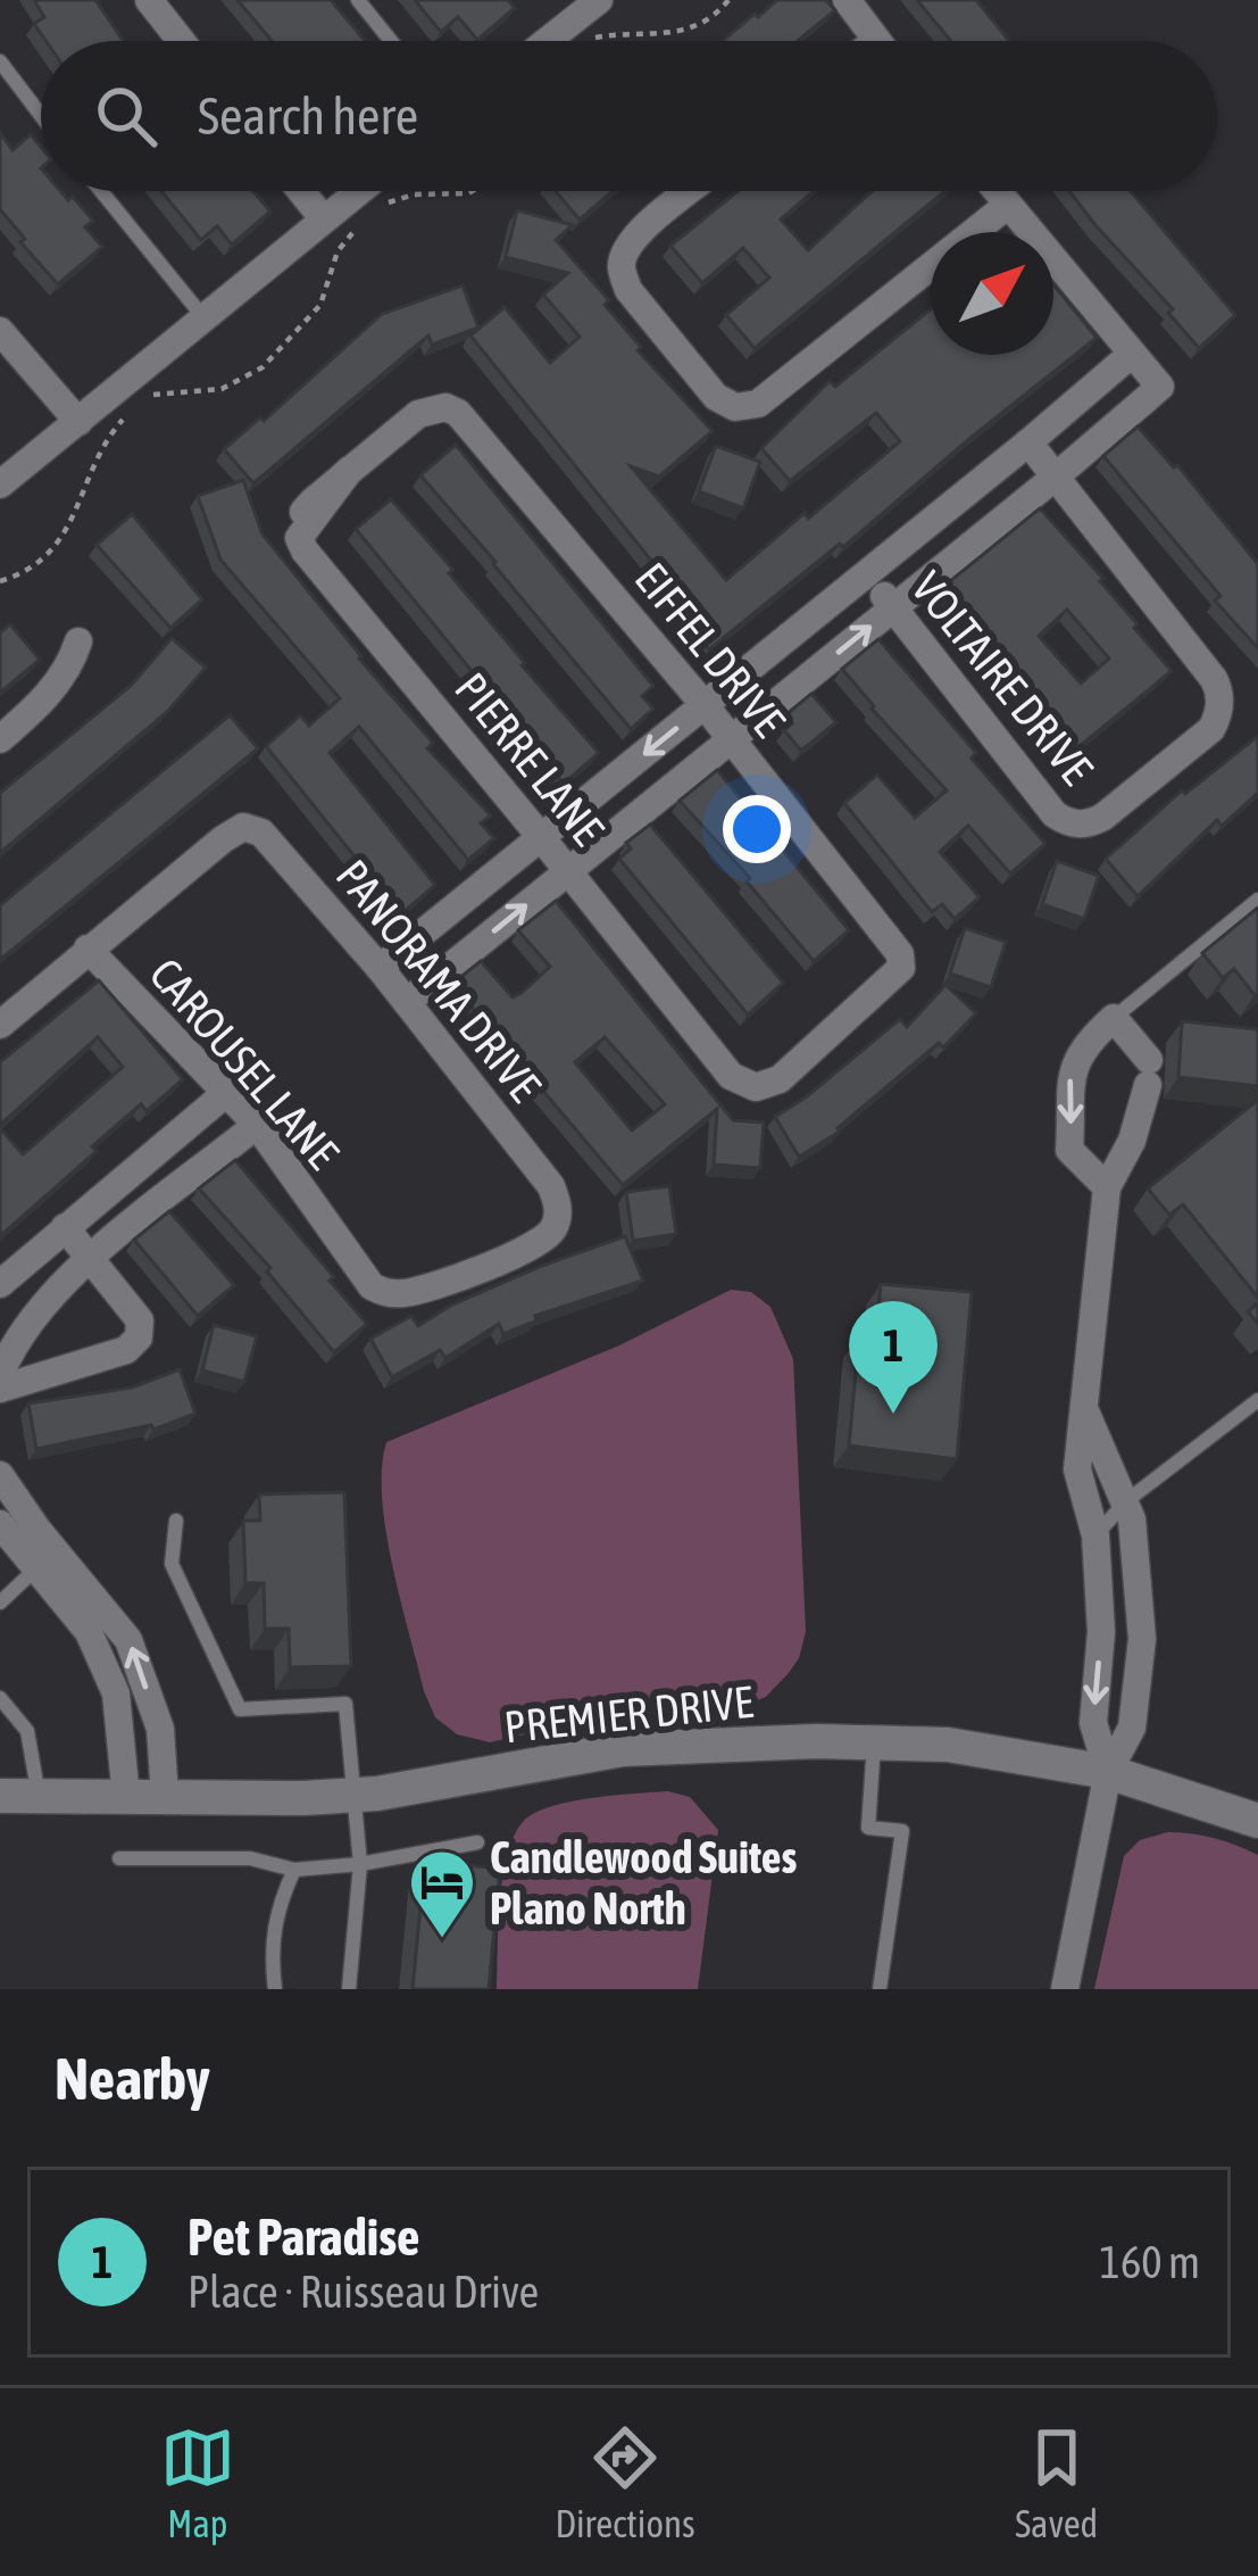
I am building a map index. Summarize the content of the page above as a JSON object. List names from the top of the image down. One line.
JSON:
{"streets":{"street":["EIFFEL DRIVE","VOLTAIRE DRIVE","PIERRE LANE","PANORAMA DRIVE","CAROUSEL LANE","PREMIER DRIVE"]},"crossings":[["EIFFEL DRIVE","PIERRE LANE"],["PANORAMA DRIVE","CAROUSEL LANE"]],"places":{"hotel":["Candlewood Suites Plano North"]},"north":"top right","page":{"search":"Search here","pins":"1","heading":"Nearby","list":[{"mark":"1","name":"Pet Paradise","note":"Place · Ruisseau Drive","value":"160 m"}],"nav":["Map","Directions","Saved"]}}
